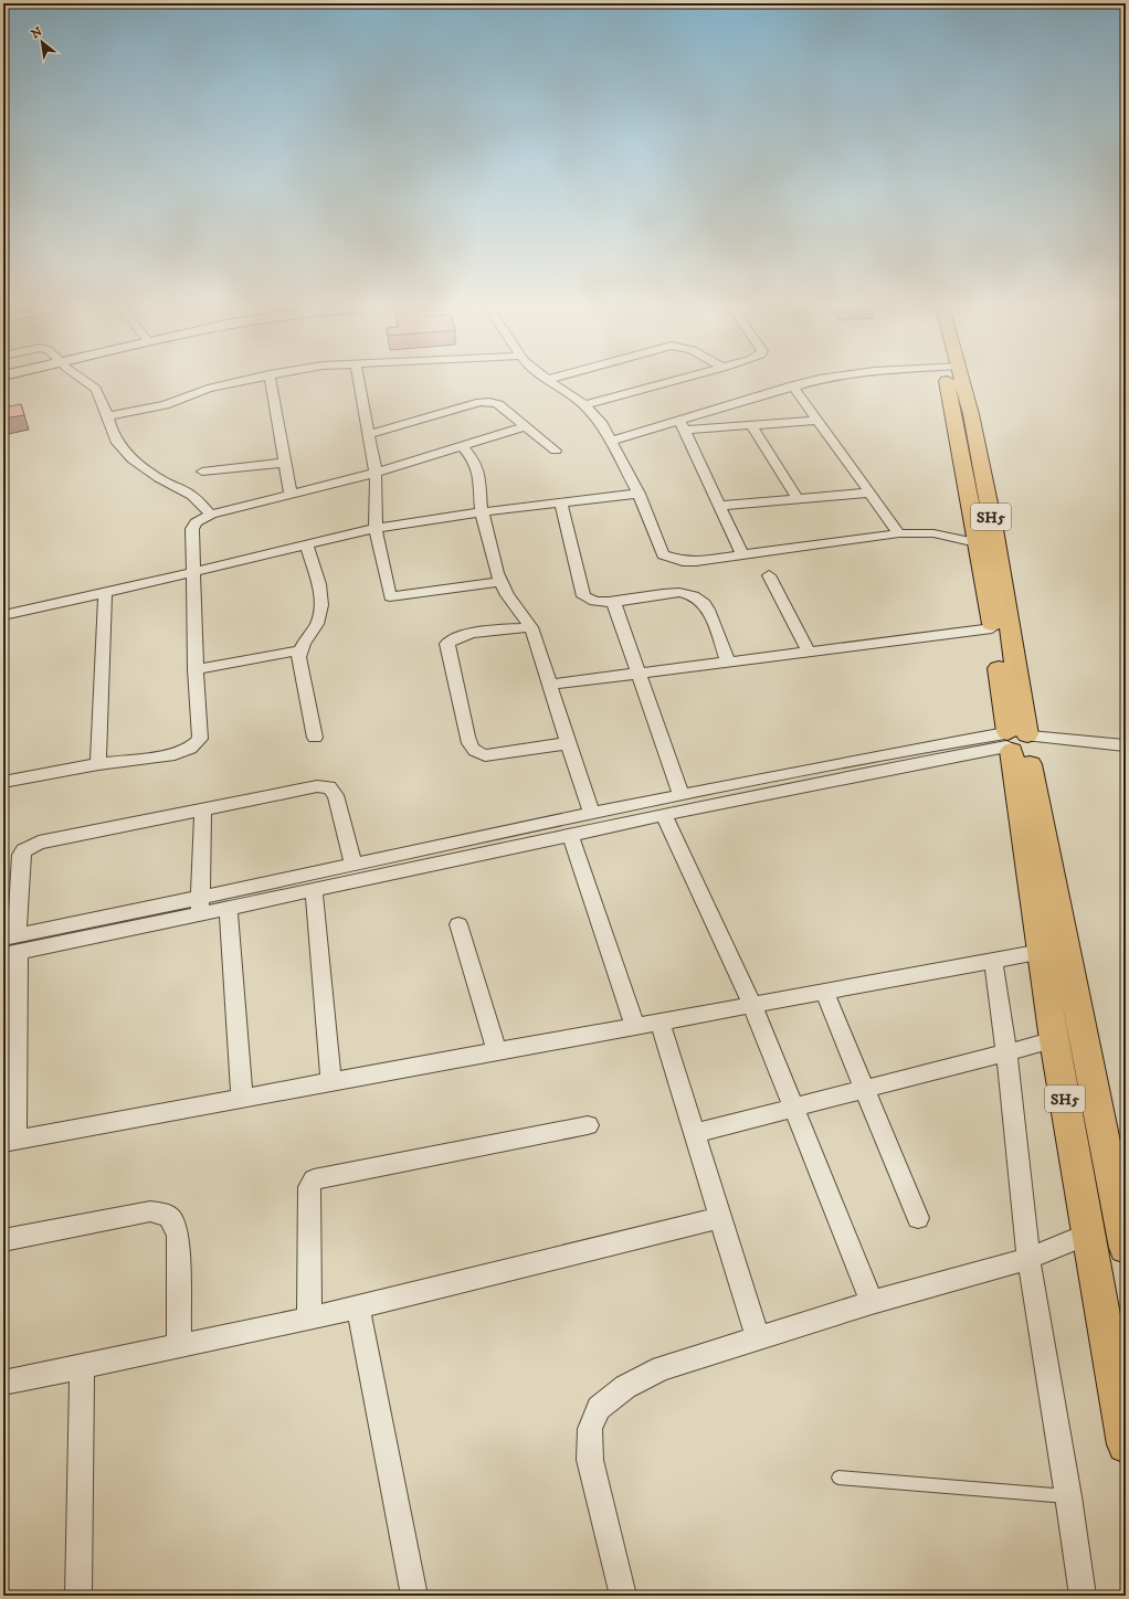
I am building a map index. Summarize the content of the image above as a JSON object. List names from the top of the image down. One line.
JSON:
{"streets":{"main road":["SH5"]},"north":"top left"}
